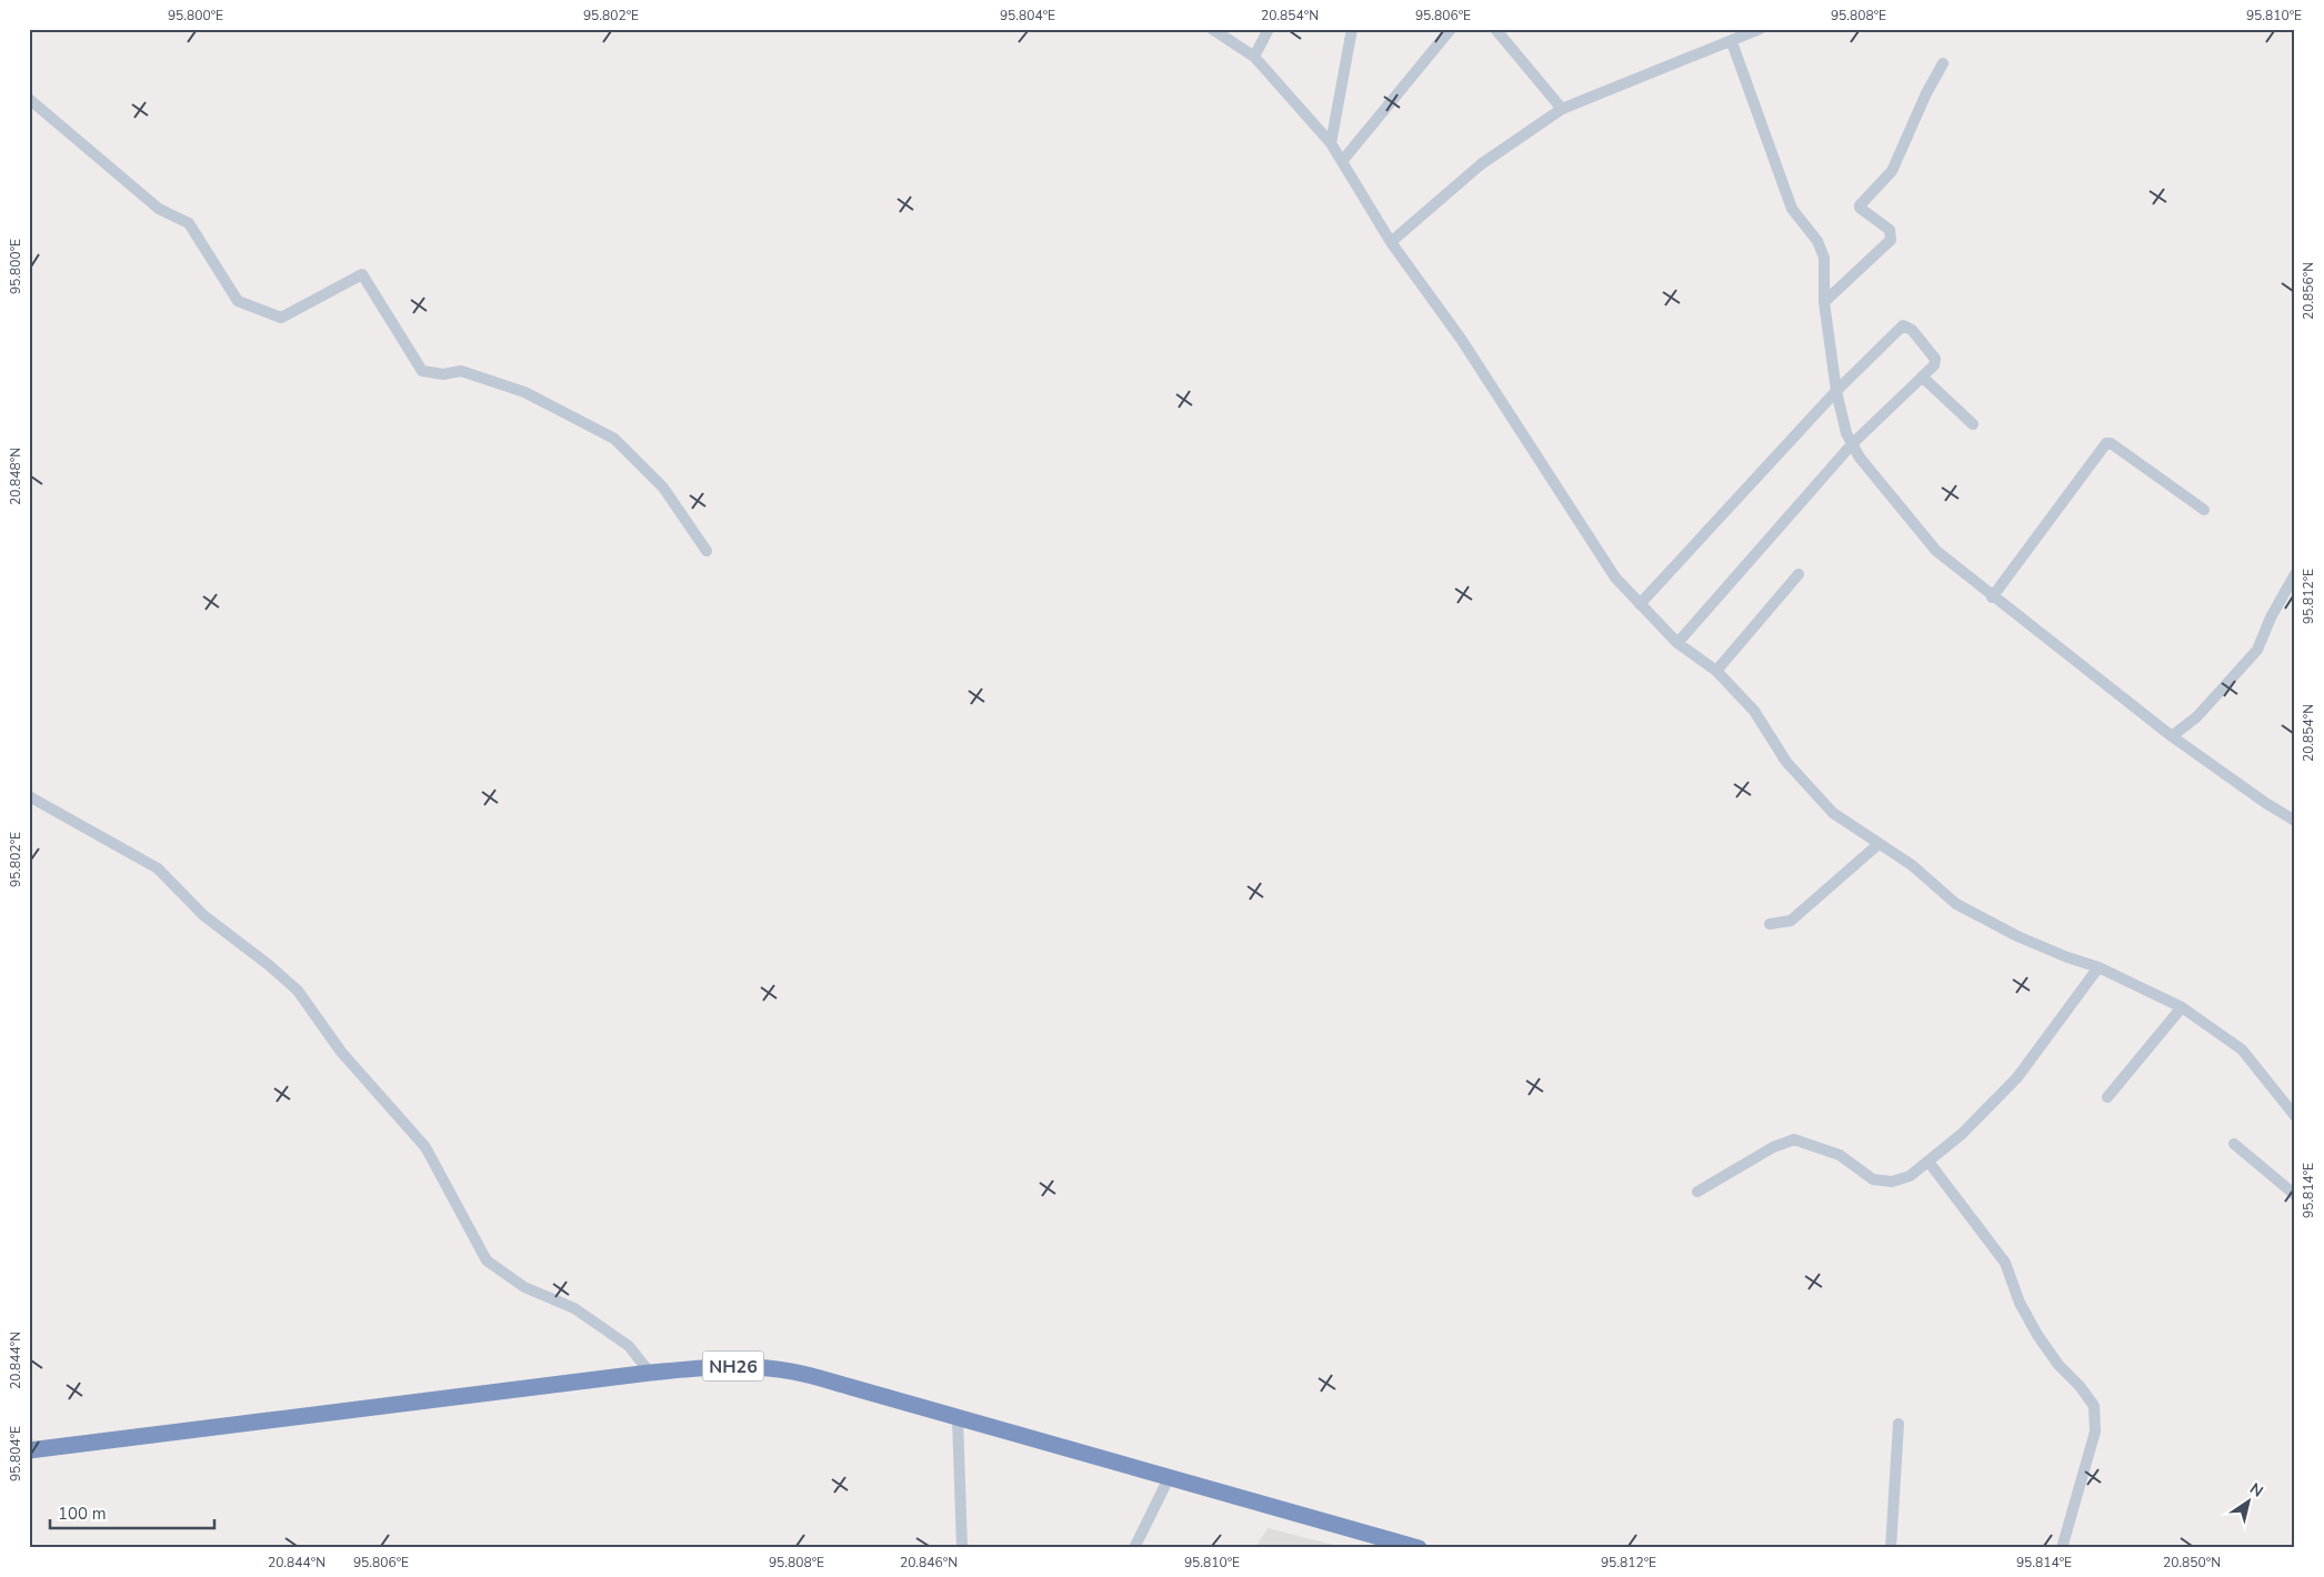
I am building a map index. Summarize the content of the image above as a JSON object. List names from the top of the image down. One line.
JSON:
{"streets":{"highway":["NH26"]},"scale_bar":"100 m","north":"top right","coordinates":["95.800°E","95.802°E","95.804°E","20.854°N","95.806°E","95.808°E","95.810°E","20.856°N","20.848°N","95.812°E","95.814°E","20.844°N","20.846°N","20.850°N"]}
